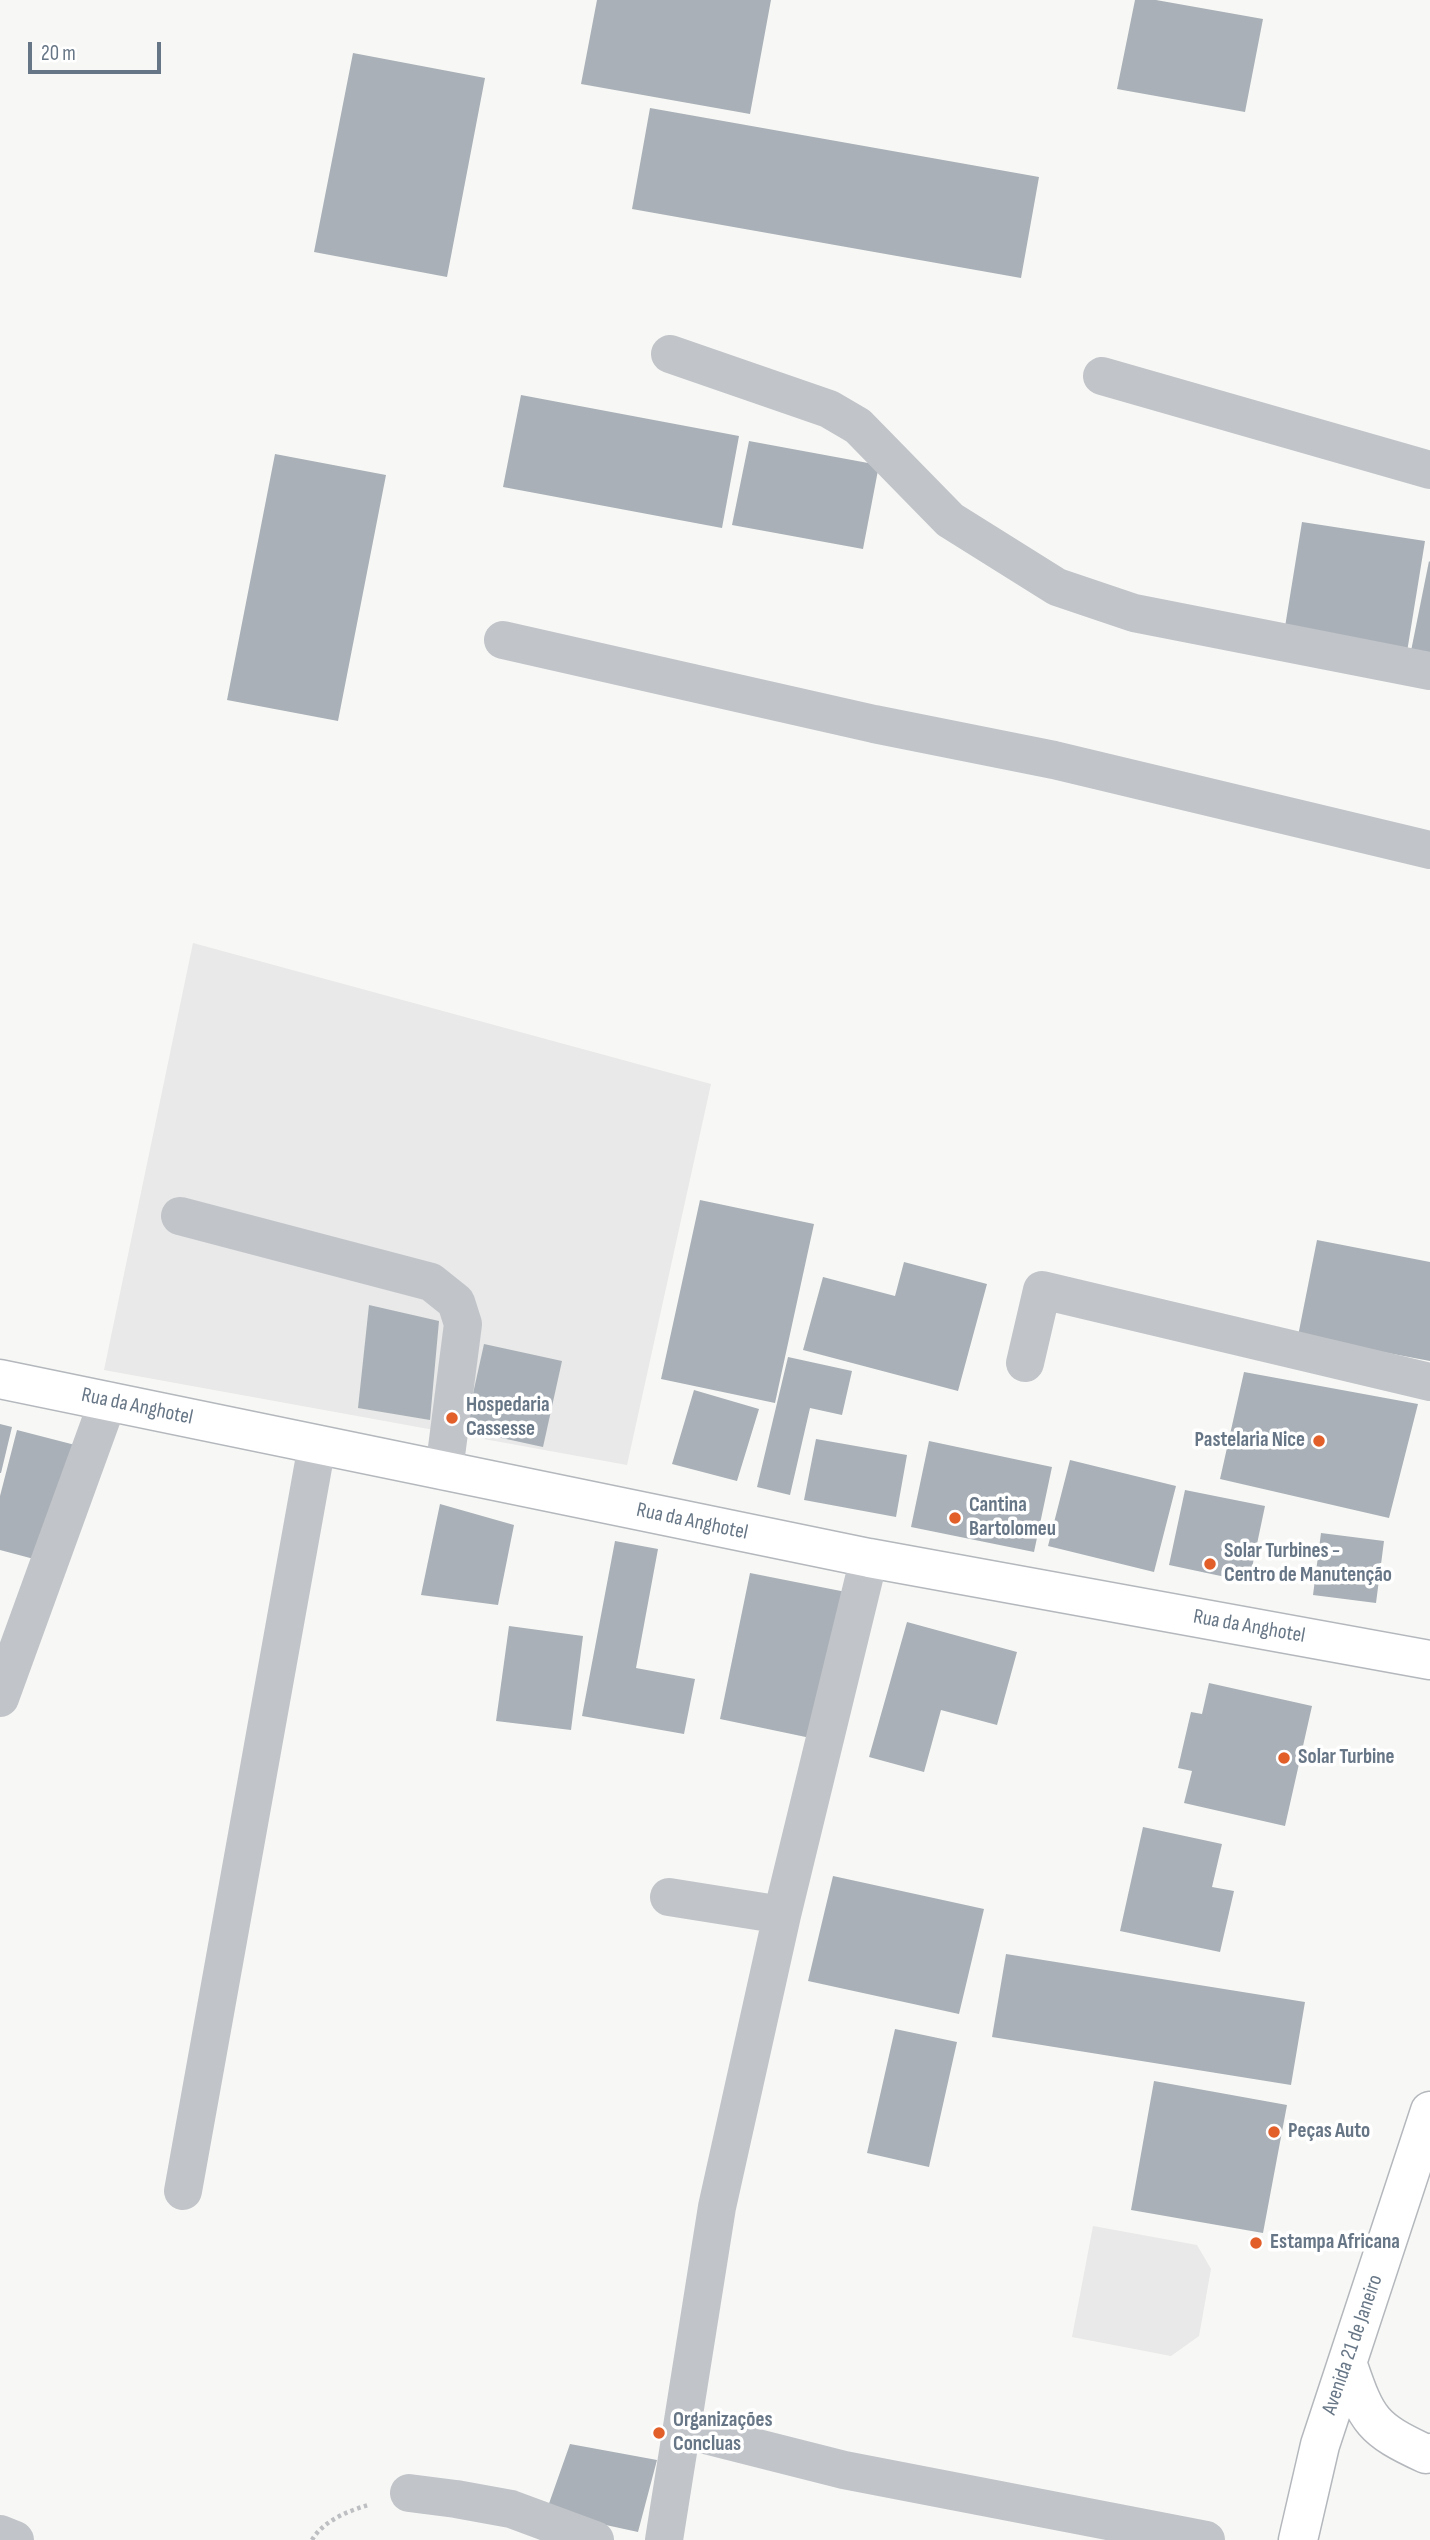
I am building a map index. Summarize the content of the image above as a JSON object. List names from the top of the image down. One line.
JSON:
{"streets":{"main road":["Rua da Anghotel","Avenida 21 de Janeiro"]},"places":["Hospedaria Cassesse","Pastelaria Nice","Cantina Bartolomeu","Solar Turbines - Centro de Manutenção","Solar Turbine","Peças Auto","Estampa Africana","Organizações Concluas"],"scale_bar":"20 m"}
